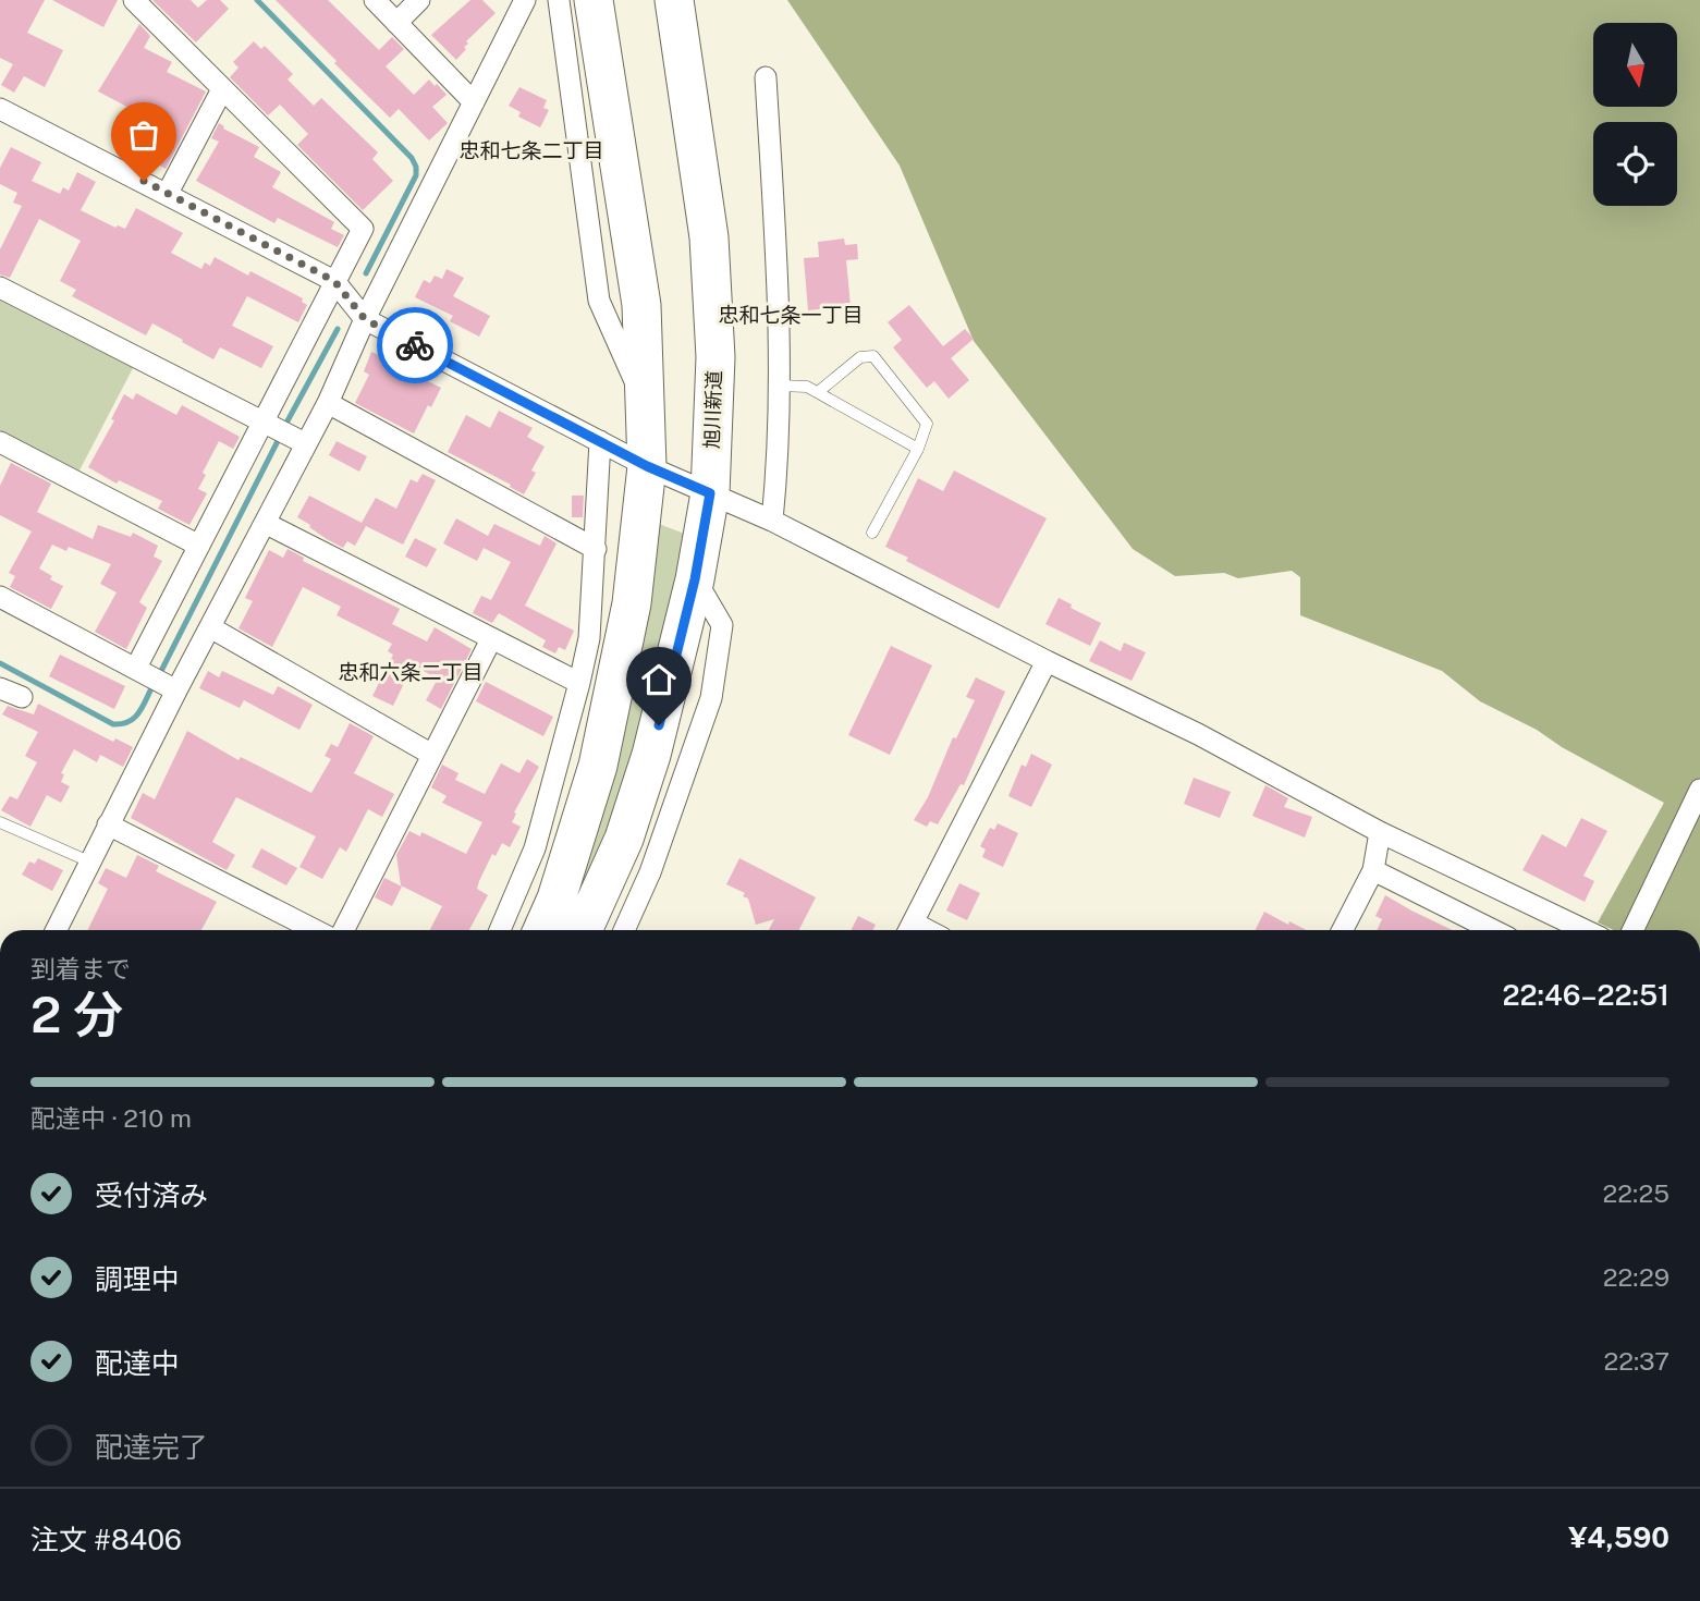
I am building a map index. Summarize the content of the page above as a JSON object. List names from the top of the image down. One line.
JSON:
{"streets":{"highway":["旭川新道"]},"districts":["忠和七条二丁目","忠和七条一丁目","忠和六条二丁目"],"north":"bottom","page":{"heading":["2 分","到着まで","22:46–22:51"],"panel":["注文 #8406","¥4,590"],"bar":"配達中 · 210 m","list":[["受付済み","22:25"],["調理中","22:29"],["配達中","22:37"],"配達完了"]}}
